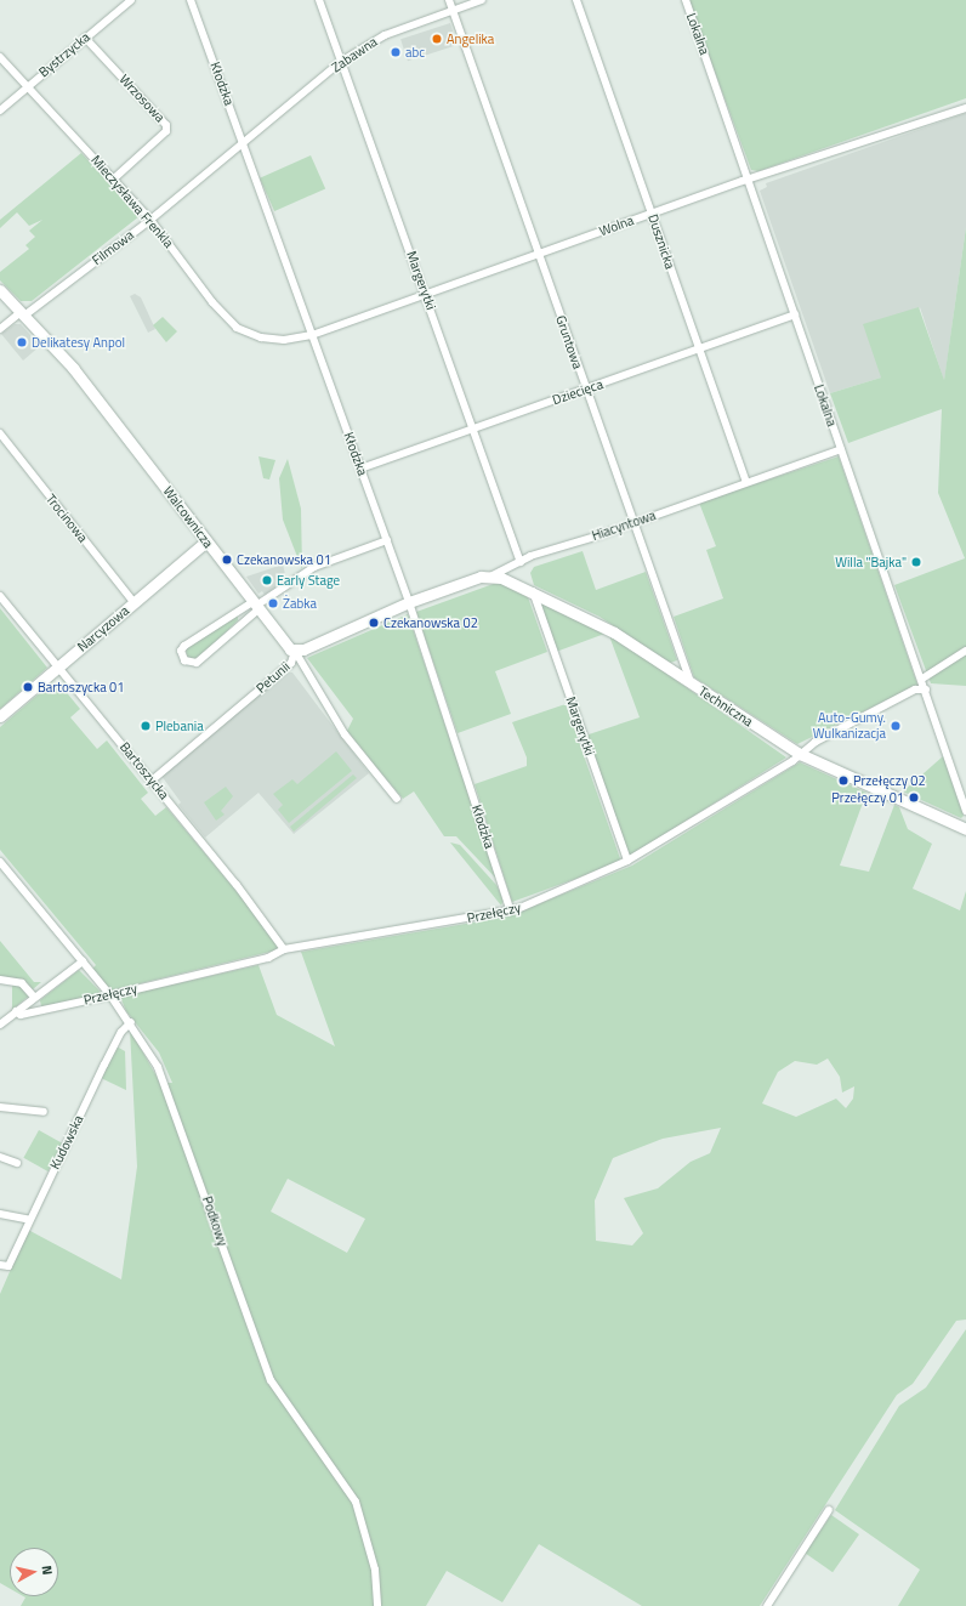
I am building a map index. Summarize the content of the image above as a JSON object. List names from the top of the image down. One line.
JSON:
{"streets":{"street":["Lokalna","Bystrzycka","Zabawna","Kłodzka","Wrzosowa","Mieczysława Frenkla","Wolna","Dusznicka","Filmowa","Margerytki","Gruntowa","Dziecięca","Walcownicza","Trocinowa","Hiacyntowa","Narcyzowa","Petunii","Techniczna","Bartoszycka","Przełęczy","Kudowska","Podkowy"]},"crossings":[["Lokalna","Wolna"],["Lokalna","Dziecięca"],["Lokalna","Hiacyntowa"],["Lokalna","Przełęczy"],["Bystrzycka","Wrzosowa"],["Bystrzycka","Mieczysława Frenkla"],["Zabawna","Kłodzka"],["Zabawna","Filmowa"],["Zabawna","Margerytki"],["Zabawna","Gruntowa"],["Kłodzka","Wolna"],["Kłodzka","Filmowa"],["Kłodzka","Dziecięca"],["Kłodzka","Hiacyntowa"],["Kłodzka","Petunii"],["Kłodzka","Przełęczy"],["Wrzosowa","Mieczysława Frenkla"],["Mieczysława Frenkla","Wolna"],["Mieczysława Frenkla","Filmowa"],["Wolna","Dusznicka"],["Wolna","Margerytki"],["Wolna","Gruntowa"],["Dusznicka","Dziecięca"],["Dusznicka","Hiacyntowa"],["Filmowa","Walcownicza"],["Margerytki","Dziecięca"],["Margerytki","Hiacyntowa"],["Margerytki","Techniczna"],["Margerytki","Przełęczy"],["Gruntowa","Dziecięca"],["Gruntowa","Hiacyntowa"],["Gruntowa","Techniczna"],["Walcownicza","Narcyzowa"],["Walcownicza","Petunii"],["Trocinowa","Narcyzowa"],["Hiacyntowa","Petunii"],["Hiacyntowa","Techniczna"],["Narcyzowa","Bartoszycka"],["Petunii","Bartoszycka"],["Techniczna","Przełęczy"],["Bartoszycka","Przełęczy"],["Przełęczy","Podkowy"],["Kudowska","Podkowy"]],"places":["Angelika","abc","Delikatesy Anpol","Czekanowska 01","Willa \"Bajka\"","Early Stage","Żabka","Czekanowska 02","Bartoszycka 01","Plebania","Auto-Gumy. Wulkanizacja","Przełęczy 02","Przełęczy 01"],"north":"right"}
